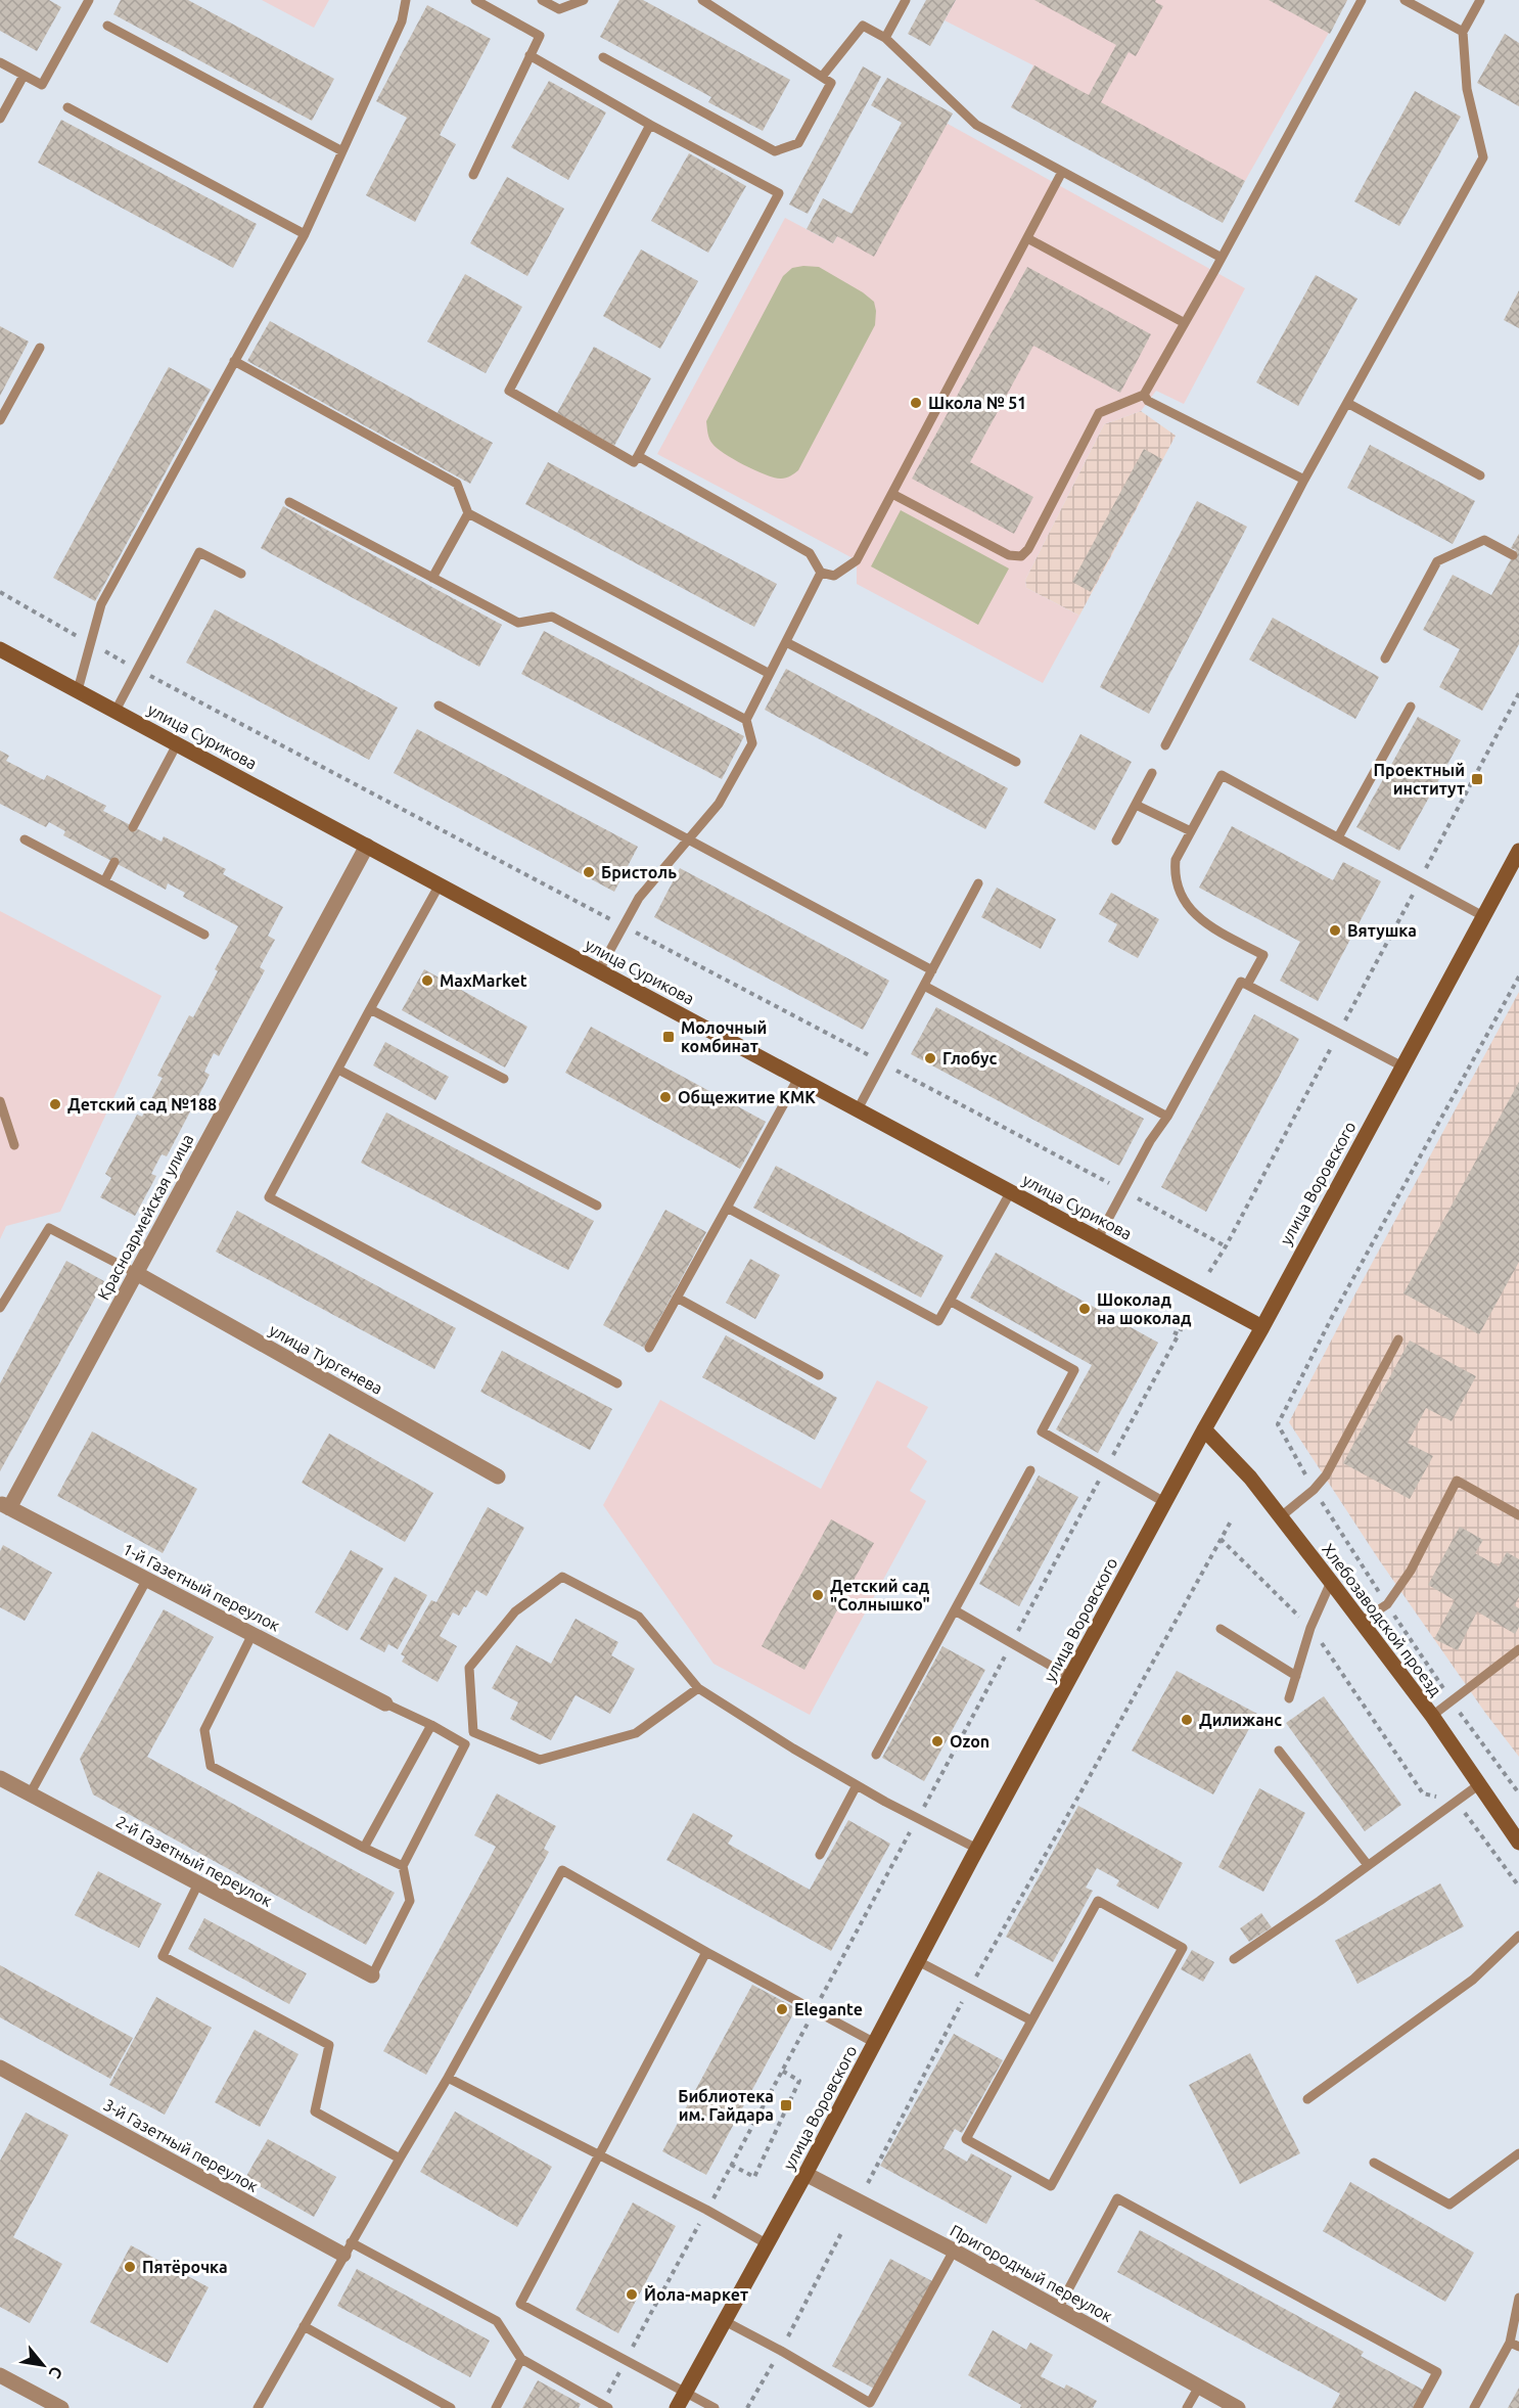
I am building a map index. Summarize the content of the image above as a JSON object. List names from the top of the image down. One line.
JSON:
{"streets":{"street":["улица Сурикова","улица Воровского","Красноармейская улица","улица Тургенева","1-й Газетный переулок","Хлебозаводской проезд","2-й Газетный переулок","3-й Газетный переулок","Пригородный переулок"]},"crossings":[["улица Сурикова","улица Воровского"],["улица Сурикова","Красноармейская улица"],["улица Воровского","Хлебозаводской проезд"],["улица Воровского","Пригородный переулок"],["Красноармейская улица","улица Тургенева"],["Красноармейская улица","1-й Газетный переулок"]],"places":{"other":["Школа № 51","Бристоль","Вятушка","MaxMarket","Глобус","Общежитие КМК","Детский сад №188","Шоколад на шоколад","Детский сад \"Солнышко\"","Дилижанс","Ozon","Elegante","Пятёрочка","Йола-маркет"],"transit":["Проектный институт","Молочный комбинат","Библиотека им. Гайдара"]},"north":"bottom right"}
